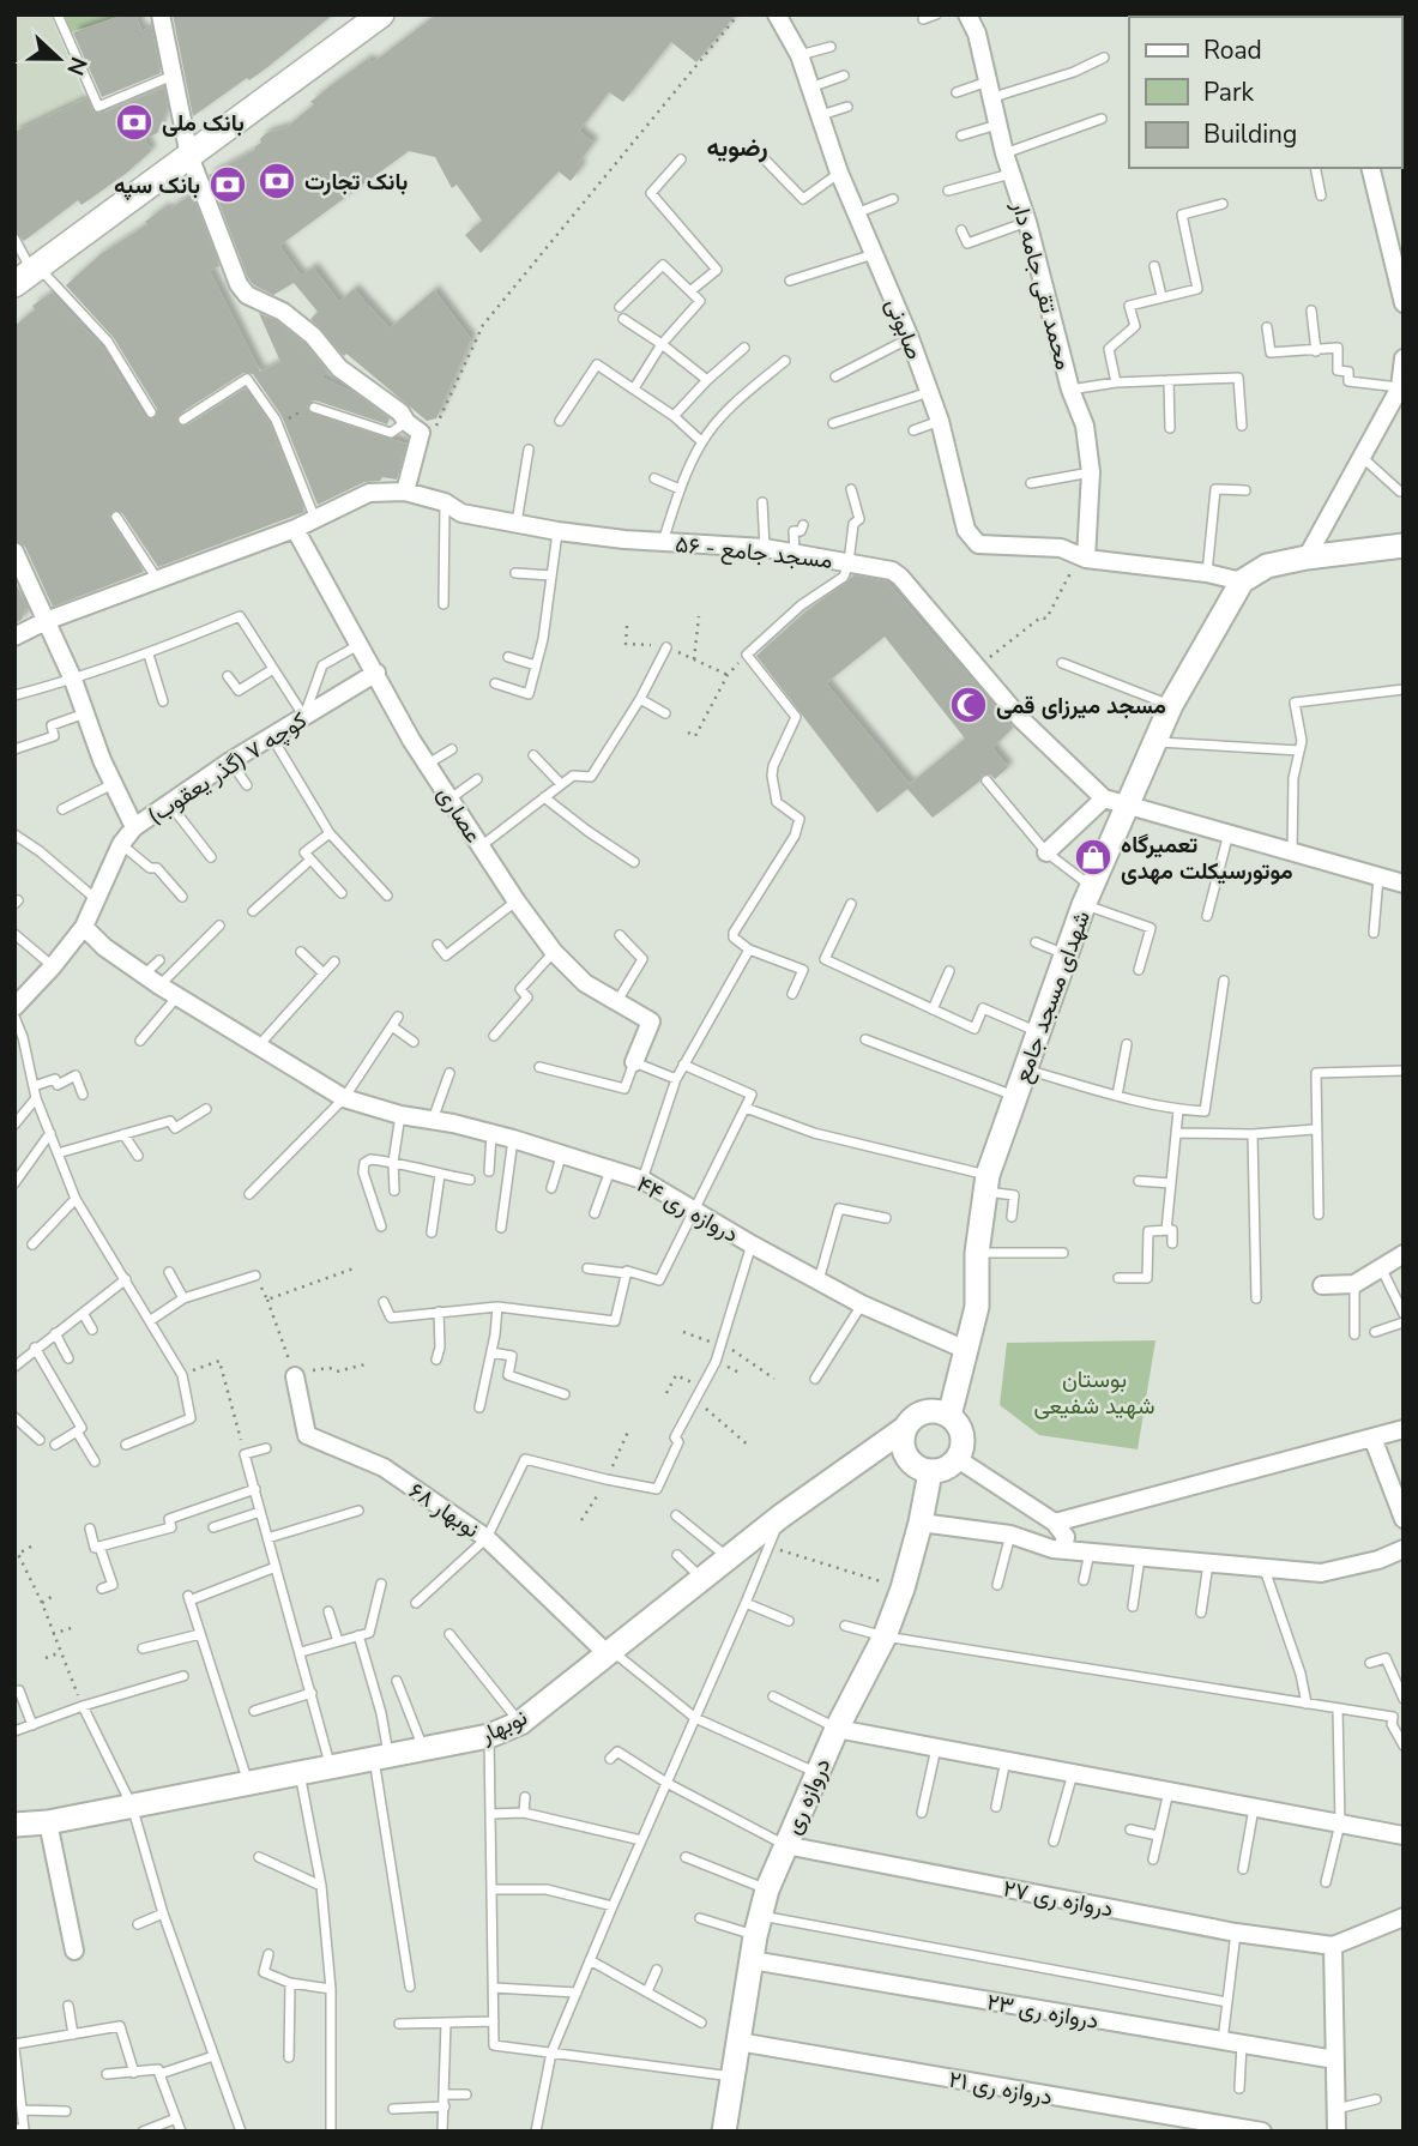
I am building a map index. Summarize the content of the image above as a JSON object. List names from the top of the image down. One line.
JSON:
{"streets":{"main road":["شهدای مسجد جامع","نوبهار","دروازه ری"],"street":["محمد تقی جامه دار","صابونی","۵۶ - مسجد جامع","کوچه ۷ (گذر یعقوب)","عصاری","دروازه ری ۴۴","نوبهار ۶۸","دروازه ری ۲۷","دروازه ری ۲۳","دروازه ری ۲۱"]},"crossings":[["محمد تقی جامه دار","صابونی"],["صابونی","شهدای مسجد جامع"],["۵۶ - مسجد جامع","عصاری"],["۵۶ - مسجد جامع","شهدای مسجد جامع"],["کوچه ۷ (گذر یعقوب)","عصاری"],["کوچه ۷ (گذر یعقوب)","دروازه ری ۴۴"],["شهدای مسجد جامع","دروازه ری ۴۴"],["شهدای مسجد جامع","نوبهار"],["شهدای مسجد جامع","دروازه ری"],["نوبهار ۶۸","نوبهار"],["نوبهار","دروازه ری"],["دروازه ری","دروازه ری ۲۷"],["دروازه ری","دروازه ری ۲۳"],["دروازه ری","دروازه ری ۲۱"]],"districts":["رضویه"],"parks":["بوستان شهید شفیعی"],"places":{"bank":["بانک ملی","بانک تجارت","بانک سپه"],"mosque":["مسجد میرزای قمی"],"shop":["تعمیرگاه موتورسیکلت مهدی"]},"legend":["Road","Park","Building"],"north":"right"}
